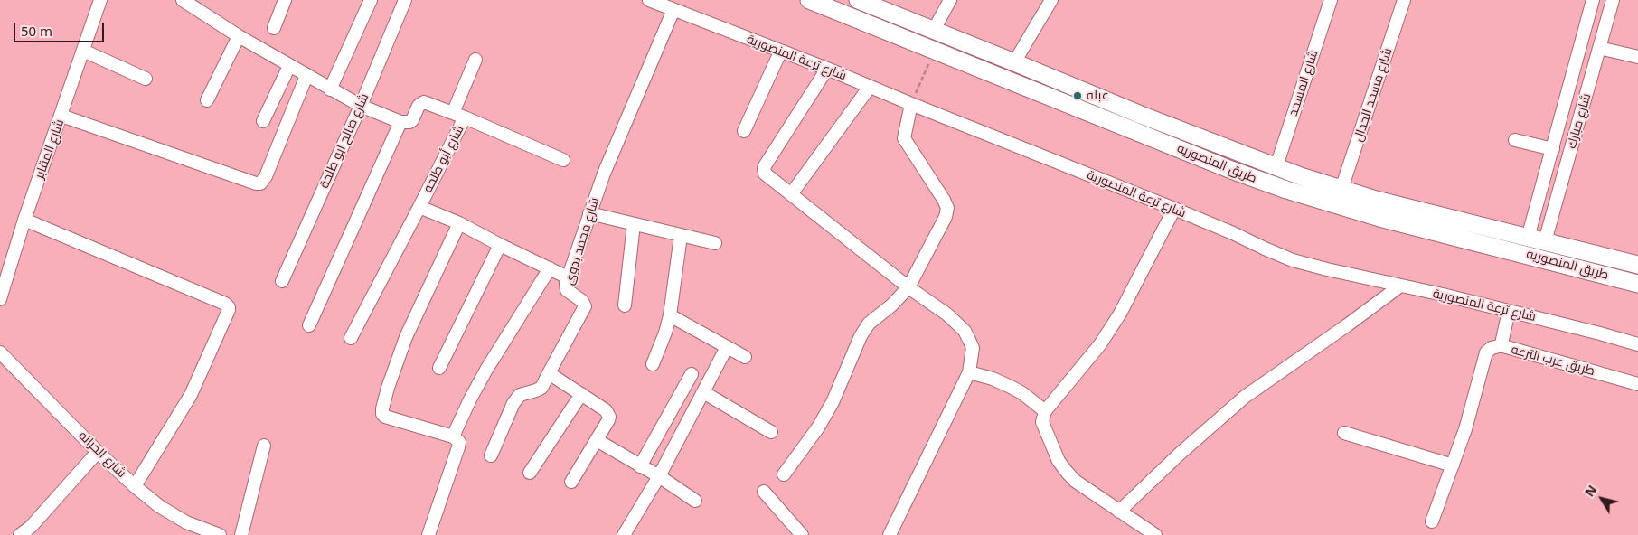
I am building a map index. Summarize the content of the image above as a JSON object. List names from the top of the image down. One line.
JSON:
{"streets":{"main road":["طريق المنصوريه"],"street":["شارع ترعة المنصورية","شارع المسجد","شارع مسجد الجدال","شارع مبارك","شارع صالح ابو طلحة","شارع المقابر","شارع أبو طلحه","شارع محمد بدوى","طريق عرب الترعه","شارع الحرانه"]},"crossings":[["شارع ترعة المنصورية","شارع محمد بدوى"],["شارع ترعة المنصورية","طريق عرب الترعه"],["شارع المسجد","طريق المنصوريه"],["شارع مسجد الجدال","طريق المنصوريه"],["شارع مبارك","طريق المنصوريه"],["شارع أبو طلحه","شارع محمد بدوى"]],"places":["عبله"],"scale_bar":"50 m","north":"top left"}
